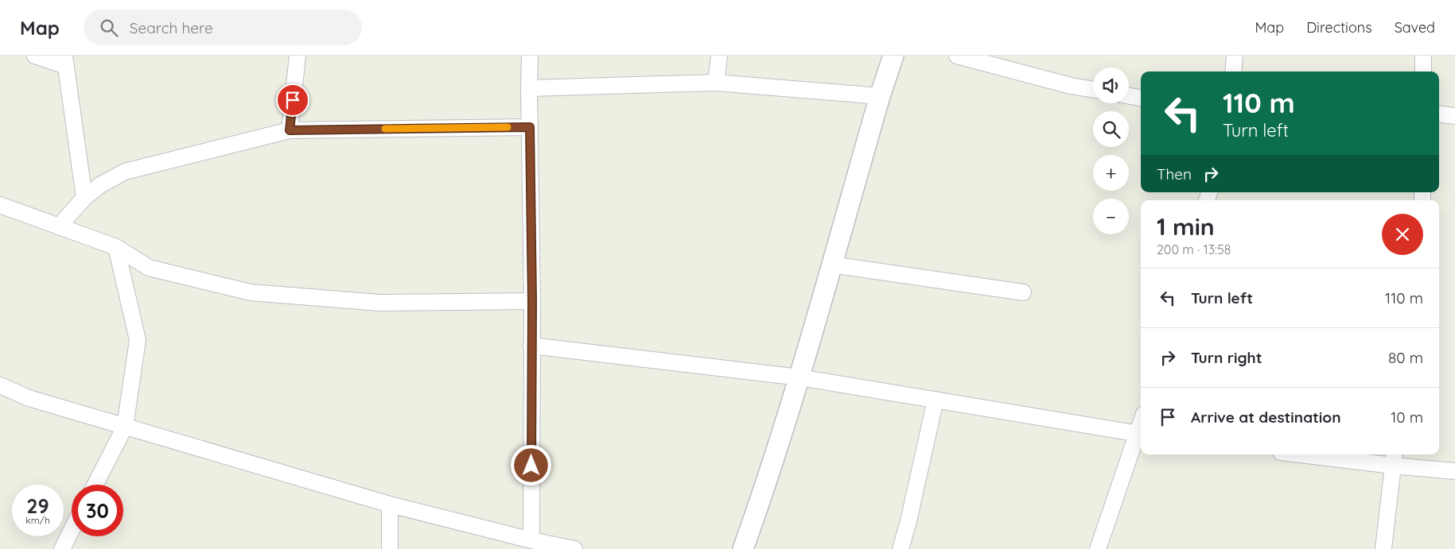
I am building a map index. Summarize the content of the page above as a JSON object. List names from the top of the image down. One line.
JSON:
{"page":{"header":"Map","search":"Search here","nav":["Map","Directions","Saved"],"map_buttons":["+","−"],"turn":["110 m","Turn left"],"then":"Then","heading":["1 min","200 m · 13:58"],"list":[{"name":"Turn left","value":"110 m"},{"name":"Turn right","value":"80 m"},{"name":"Arrive at destination","value":"10 m"}],"speed":"29 km/h","limit":"30"}}
